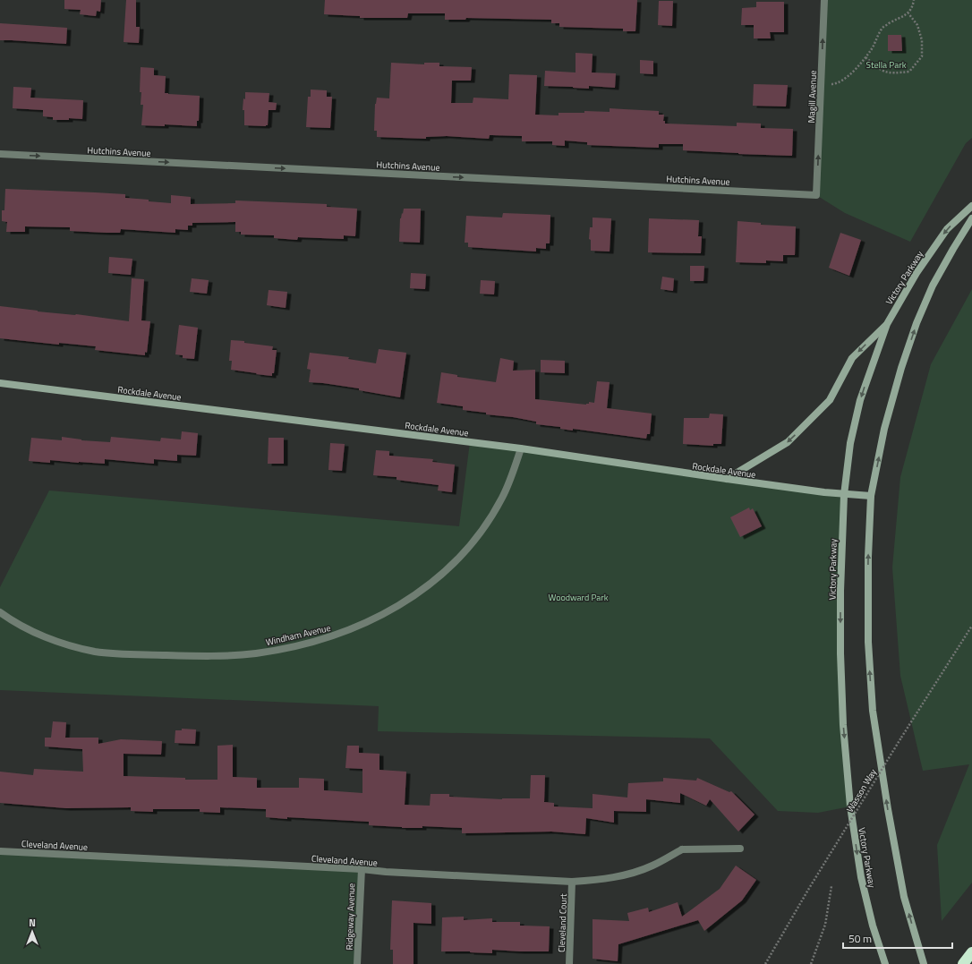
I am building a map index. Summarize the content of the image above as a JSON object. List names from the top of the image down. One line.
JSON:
{"streets":{"street":["Magill Avenue","Hutchins Avenue","Victory Parkway","Rockdale Avenue","Windham Avenue","Cleveland Avenue","Ridgeway Avenue","Cleveland Court"],"path":["Wasson Way"]},"crossings":[["Magill Avenue","Hutchins Avenue"],["Victory Parkway","Rockdale Avenue"],["Rockdale Avenue","Windham Avenue"],["Cleveland Avenue","Ridgeway Avenue"],["Cleveland Avenue","Cleveland Court"]],"one_way":["Magill Avenue","Hutchins Avenue"],"parks":["Stella Park","Woodward Park"],"scale_bar":"50 m","north":"top"}
